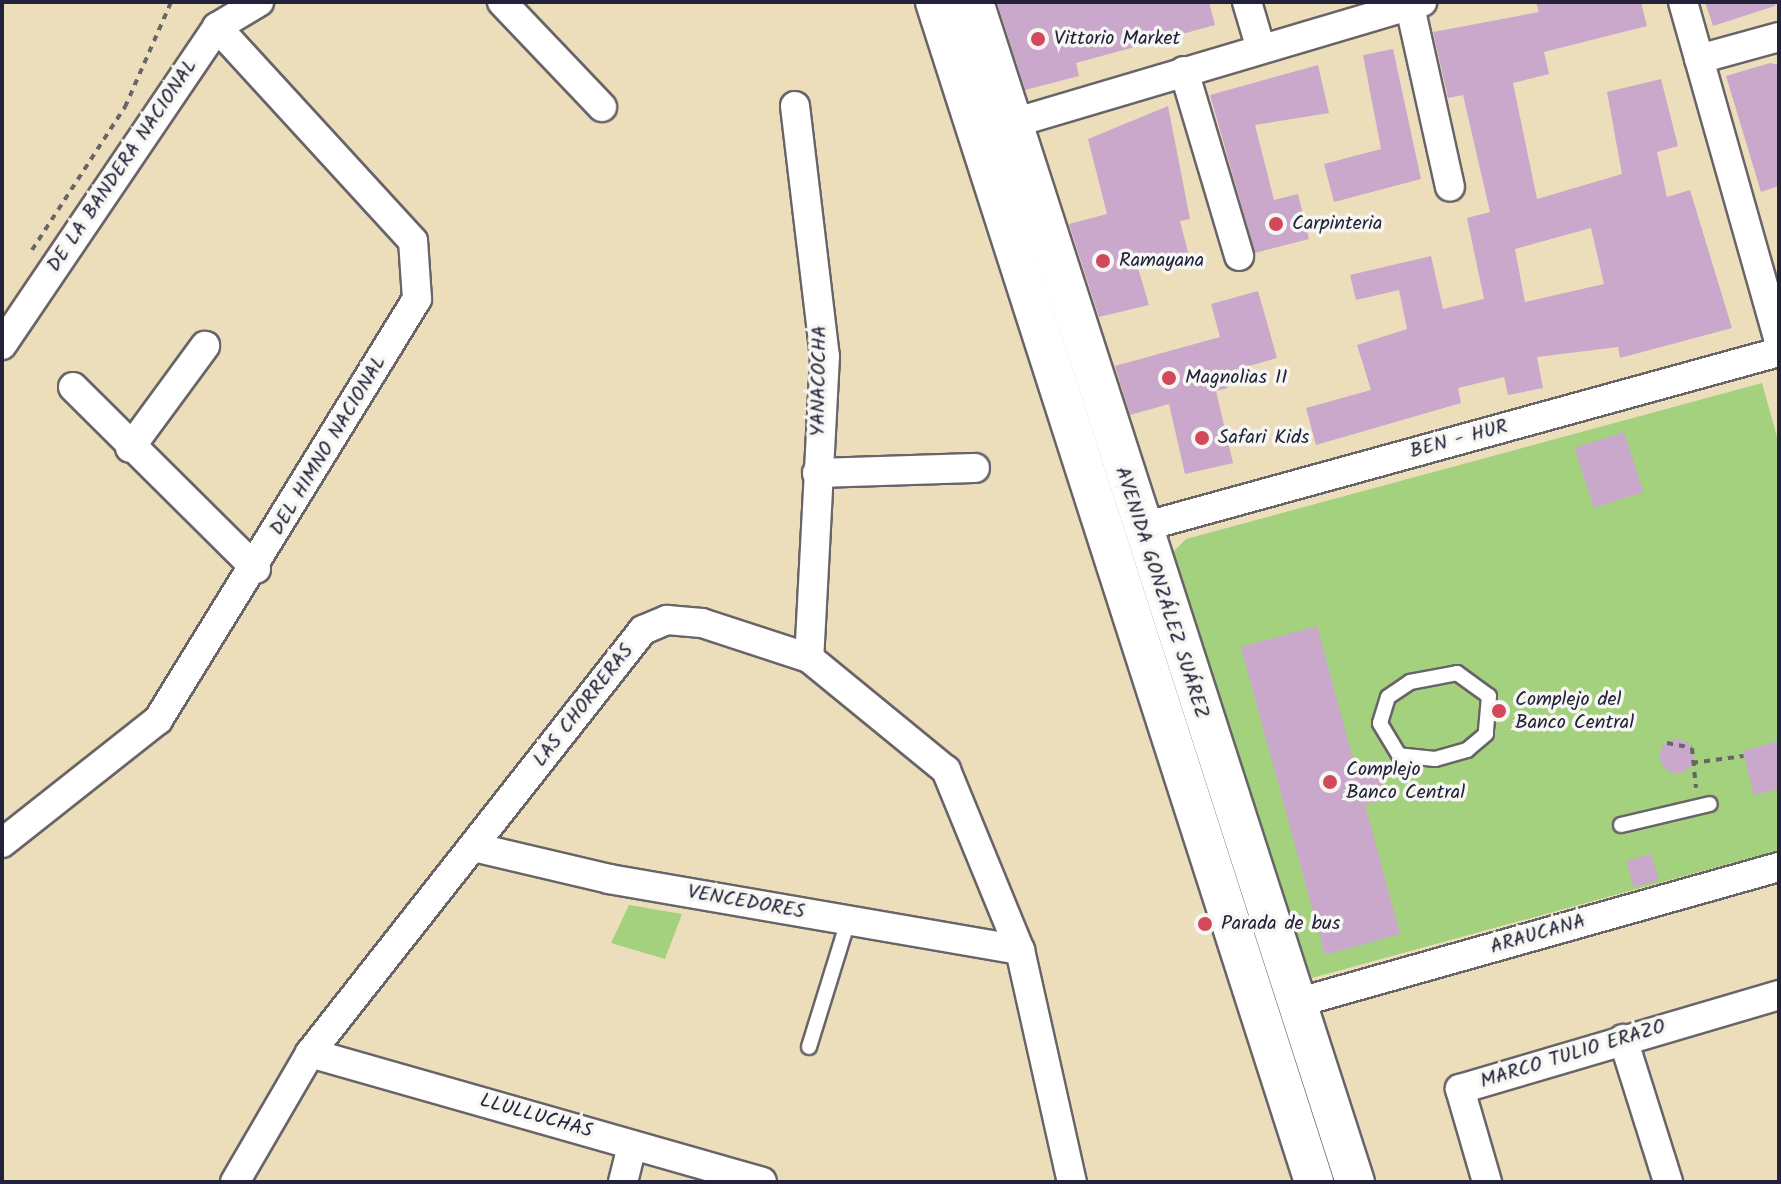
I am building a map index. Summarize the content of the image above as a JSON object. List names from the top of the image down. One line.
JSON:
{"streets":{"main road":["AVENIDA GONZÁLEZ SUÁREZ"],"street":["DE LA BANDERA NACIONAL","YANACOCHA","BEN - HUR","DEL HIMNO NACIONAL","LAS CHORRERAS","VENCEDORES","ARAUCANA","MARCO TULIO ERAZO","LLULLUCHAS"]},"crossings":[["DE LA BANDERA NACIONAL","DEL HIMNO NACIONAL"],["YANACOCHA","LAS CHORRERAS"],["BEN - HUR","AVENIDA GONZÁLEZ SUÁREZ"],["AVENIDA GONZÁLEZ SUÁREZ","ARAUCANA"],["LAS CHORRERAS","VENCEDORES"],["LAS CHORRERAS","LLULLUCHAS"]],"places":["Vittorio Market","Carpinteria","Ramayana","Magnolias II","Safari Kids","Complejo del Banco Central","Complejo Banco Central","Parada de bus"]}
